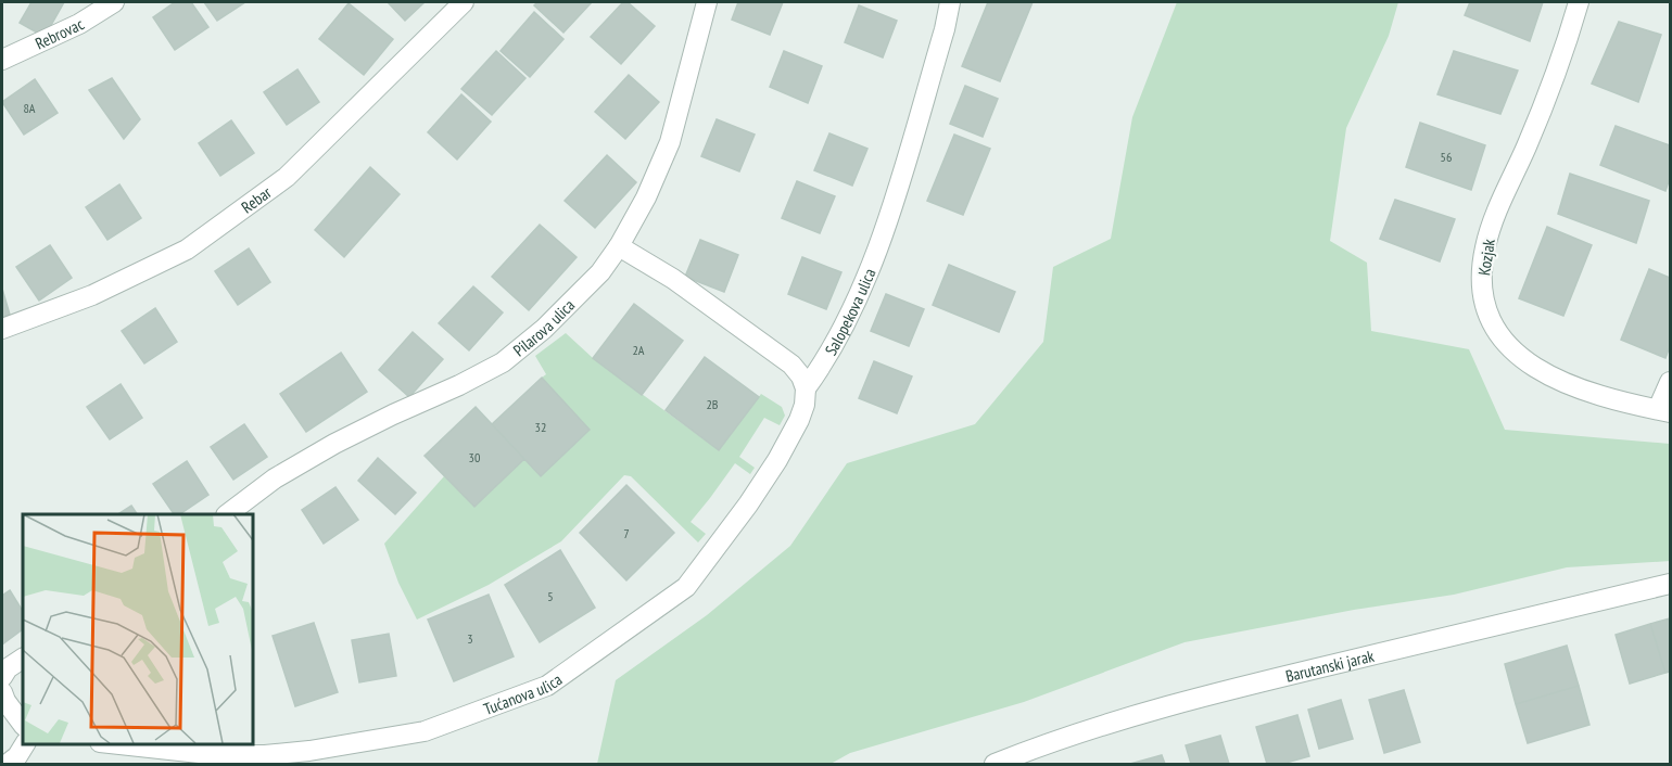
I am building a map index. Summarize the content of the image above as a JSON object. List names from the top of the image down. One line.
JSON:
{"streets":{"street":["Rebrovac","Rebar","Kozjak","Salopekova ulica","Pilarova ulica","Barutanski jarak","Tućanova ulica"]},"crossings":[["Salopekova ulica","Tućanova ulica"]],"house_numbers":["8A","56","2A","2B","32","30","7","5","3"]}
